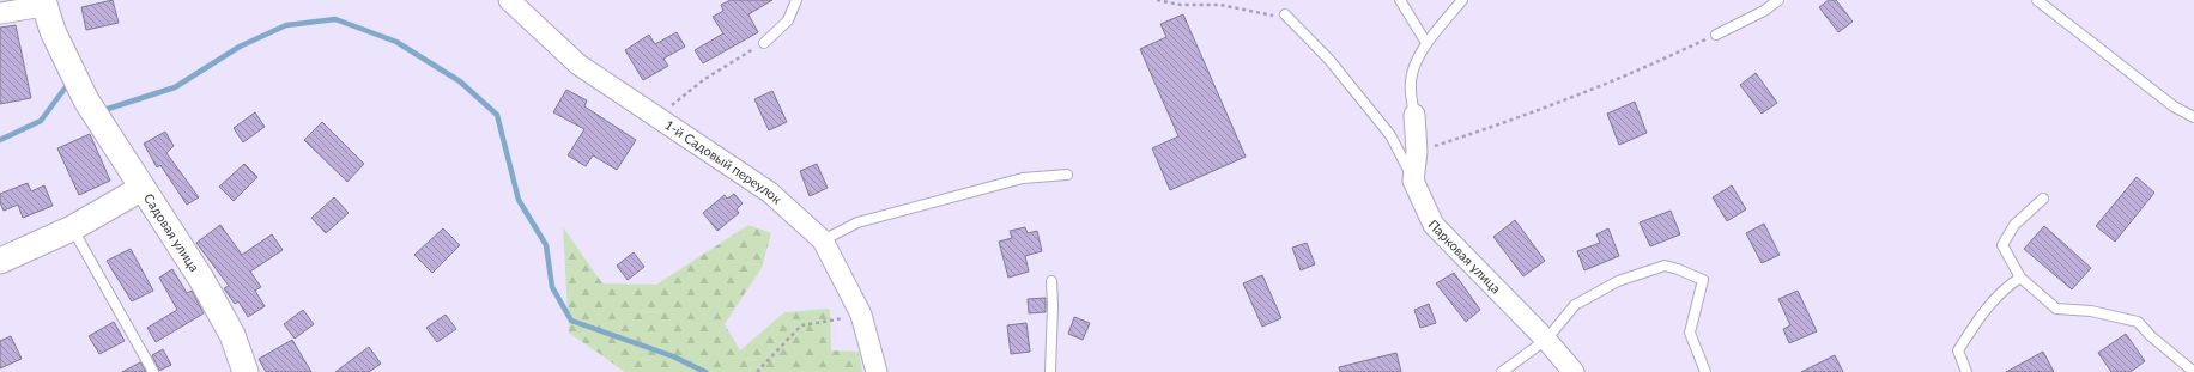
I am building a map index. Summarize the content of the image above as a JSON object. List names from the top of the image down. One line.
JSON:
{"streets":{"street":["1-й Садовый переулок","Садовая улица","Парковая улица"]}}
